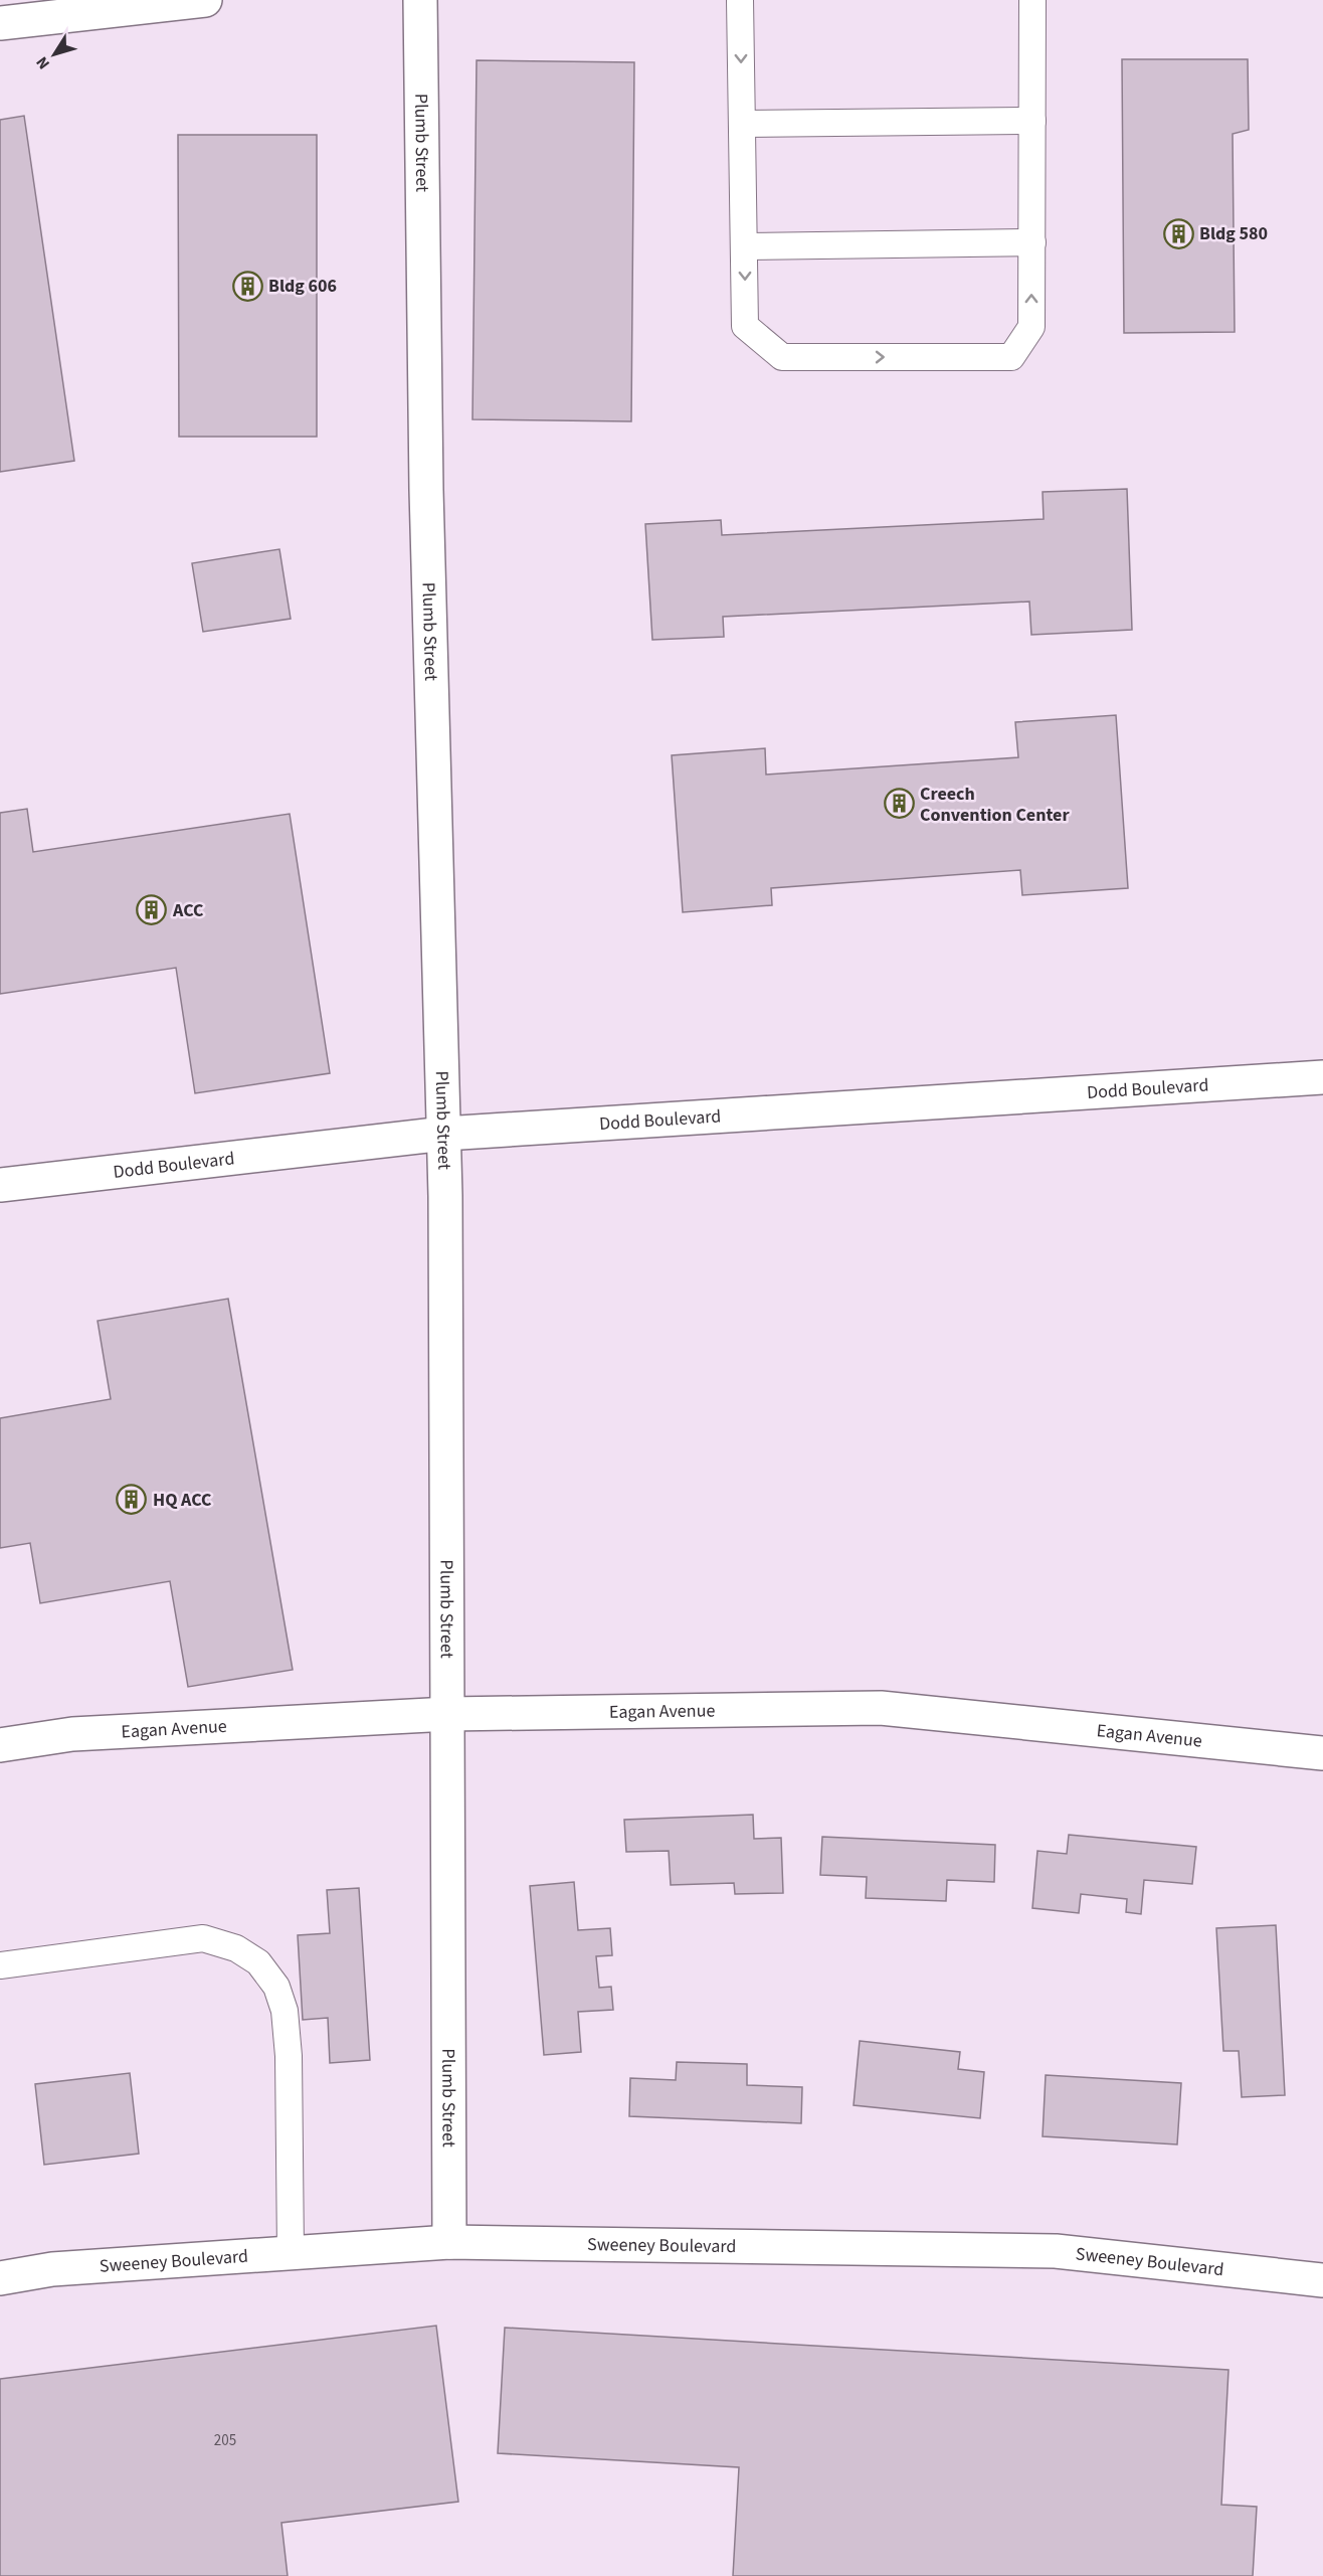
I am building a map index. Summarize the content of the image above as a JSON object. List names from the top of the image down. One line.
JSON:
{"streets":{"street":["Plumb Street","Dodd Boulevard","Eagan Avenue","Sweeney Boulevard"]},"crossings":[["Plumb Street","Dodd Boulevard"],["Plumb Street","Eagan Avenue"],["Plumb Street","Sweeney Boulevard"]],"places":{"building":["Bldg 580","Bldg 606","Creech Convention Center","ACC","HQ ACC"]},"house_numbers":["205"],"north":"bottom left"}
